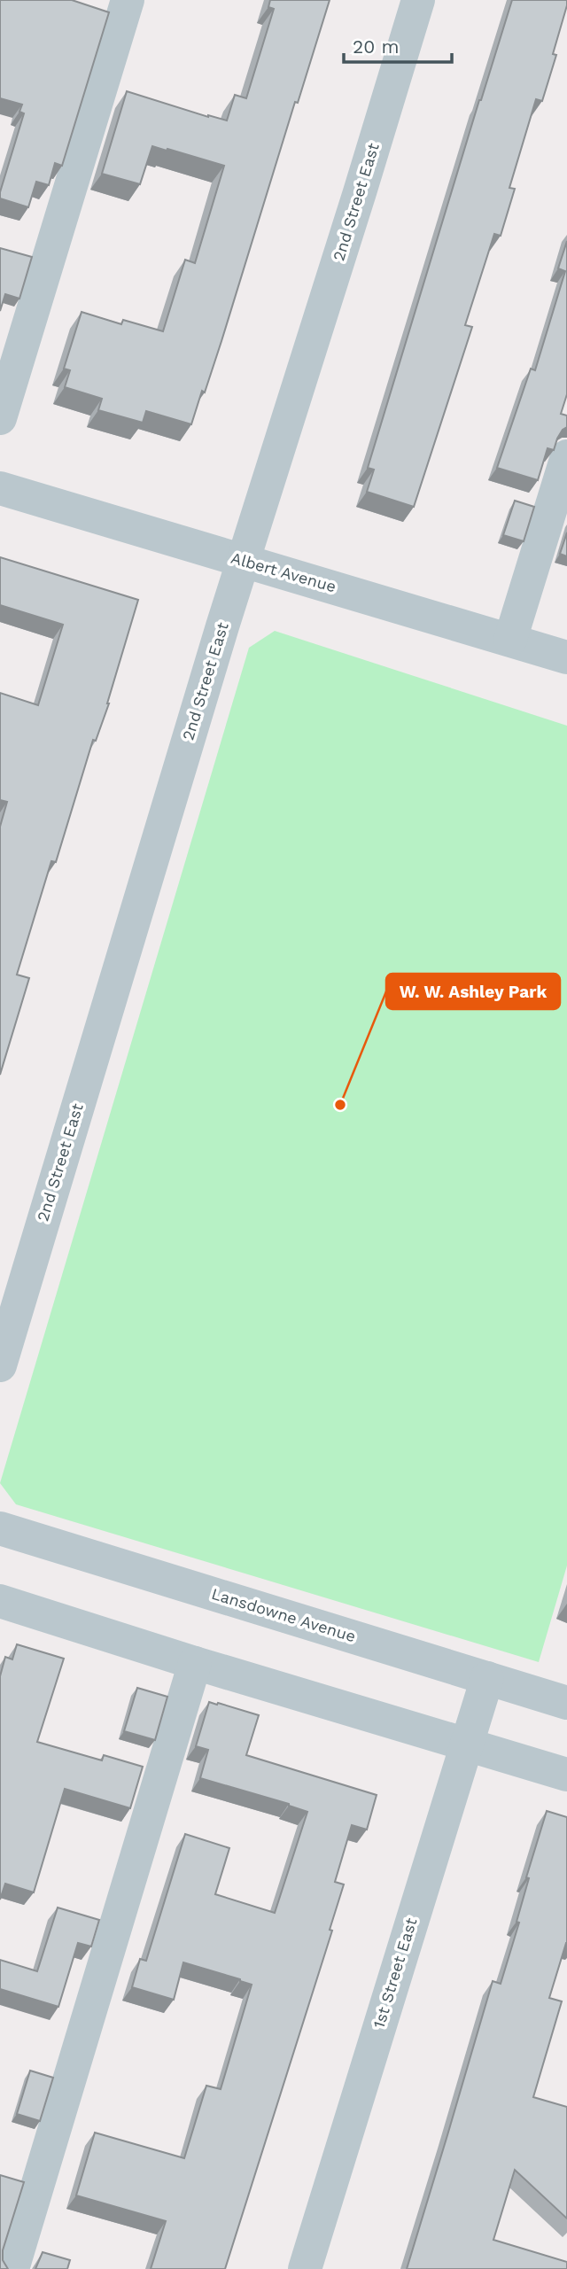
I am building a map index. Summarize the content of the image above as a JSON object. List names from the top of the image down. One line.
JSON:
{"streets":{"street":["2nd Street East","Albert Avenue","Lansdowne Avenue","1st Street East"]},"crossings":[["2nd Street East","Albert Avenue"],["Lansdowne Avenue","1st Street East"]],"places":["W. W. Ashley Park"],"scale_bar":"20 m"}
